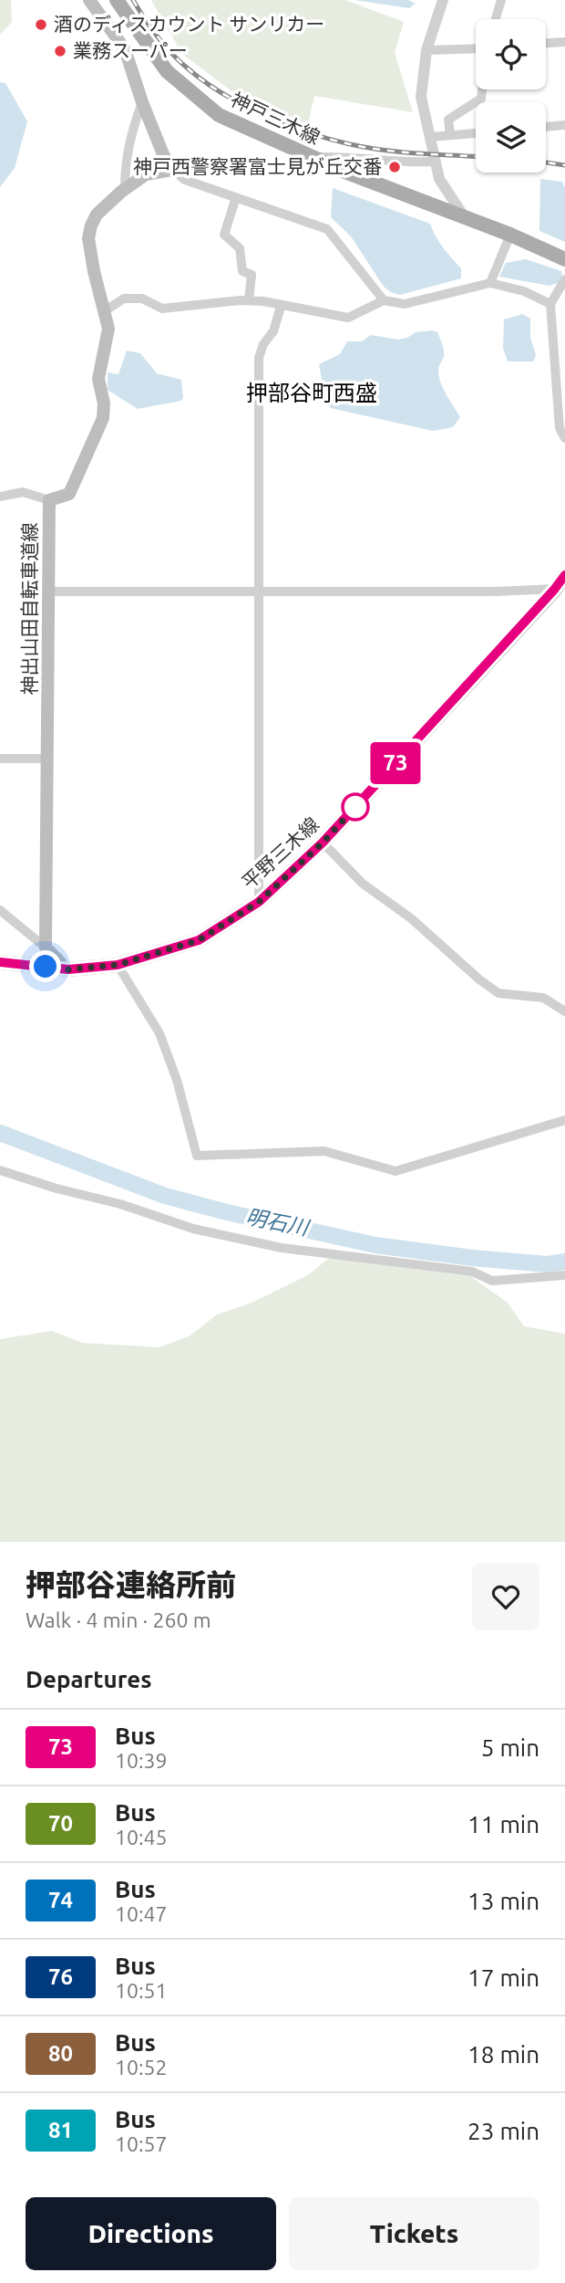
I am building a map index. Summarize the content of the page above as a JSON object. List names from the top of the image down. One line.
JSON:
{"streets":{"main road":["神戸三木線","神出山田自転車道線","平野三木線"]},"districts":["押部谷町西盛"],"water":["明石川"],"places":["酒のディスカウント サンリカー","業務スーパー","神戸西警察署富士見が丘交番"],"lines":["bus line 73"],"page":{"on_map":"73","heading":[["押部谷連絡所前","Walk · 4 min · 260 m"],"Departures"],"list":[{"mark":"73","name":"Bus","note":"10:39","value":"5 min"},{"mark":"70","name":"Bus","note":"10:45","value":"11 min"},{"mark":"74","name":"Bus","note":"10:47","value":"13 min"},{"mark":"76","name":"Bus","note":"10:51","value":"17 min"},{"mark":"80","name":"Bus","note":"10:52","value":"18 min"},{"mark":"81","name":"Bus","note":"10:57","value":"23 min"}],"buttons":["Directions","Tickets"]}}
